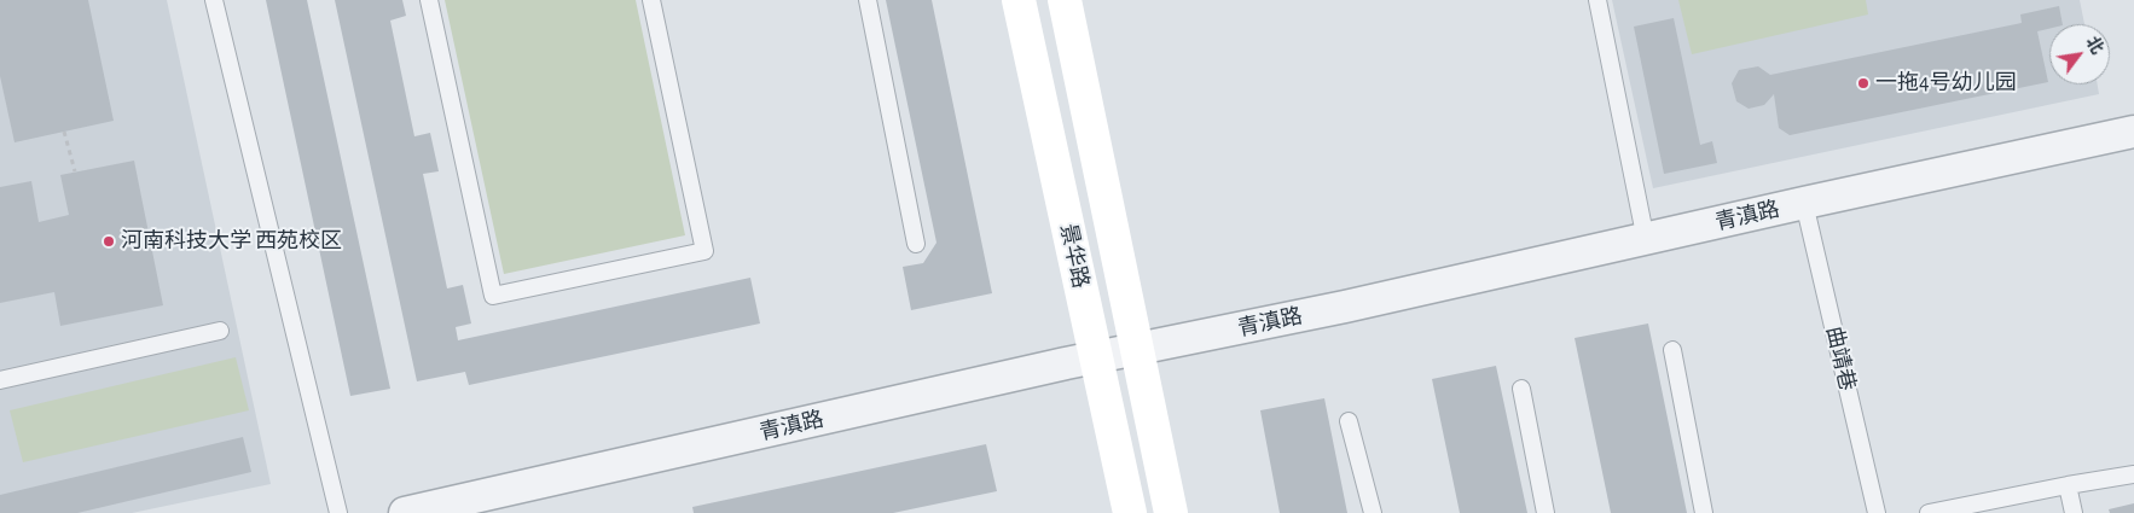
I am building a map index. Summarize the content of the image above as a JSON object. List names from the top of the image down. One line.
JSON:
{"streets":{"main road":["景华路"],"street":["青滇路"],"lane":["曲靖巷"]},"crossings":[["青滇路","景华路"],["青滇路","曲靖巷"]],"places":["一拖4号幼儿园","河南科技大学 西苑校区"],"north":"top right"}
